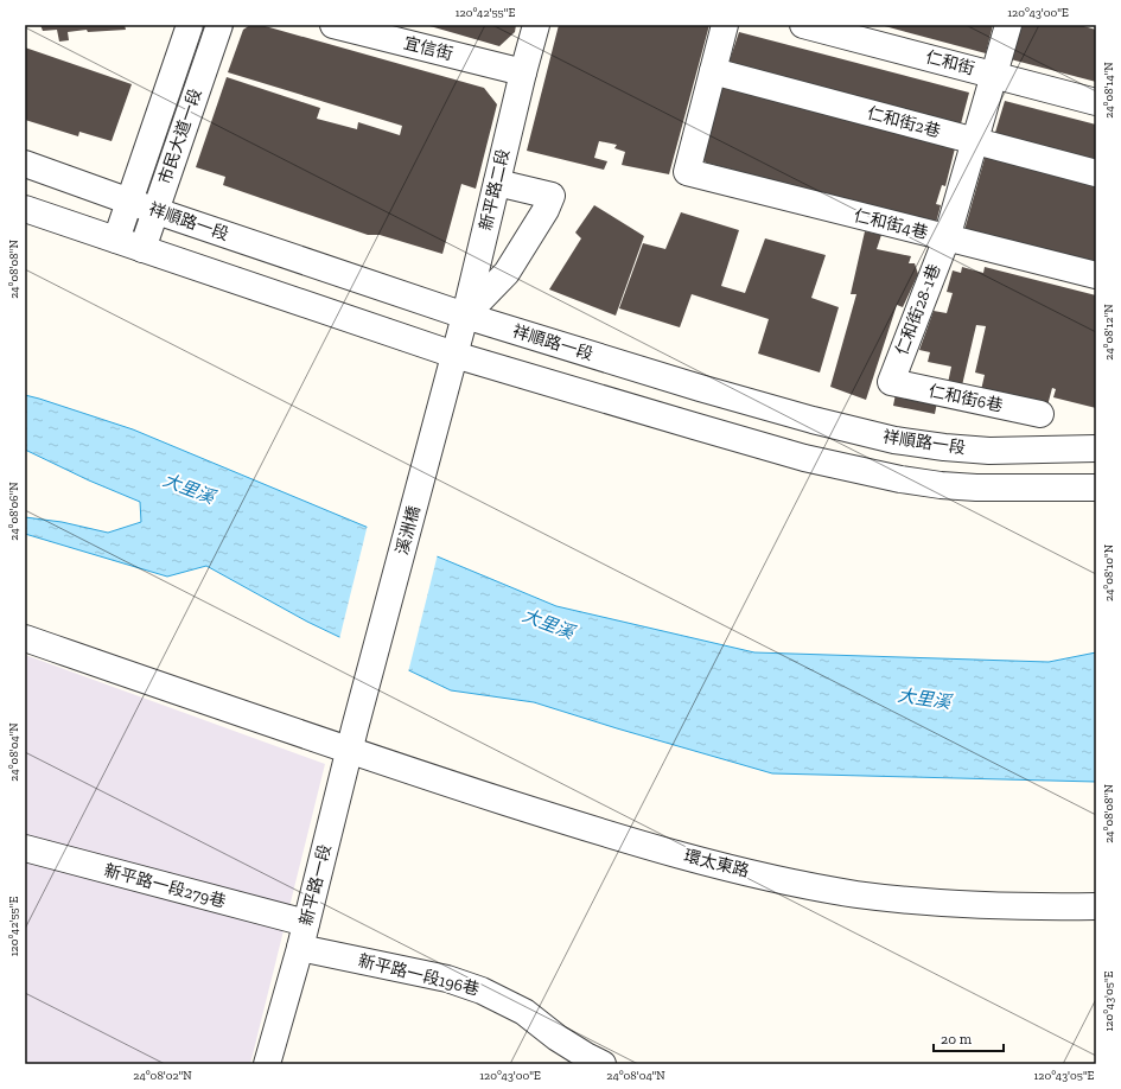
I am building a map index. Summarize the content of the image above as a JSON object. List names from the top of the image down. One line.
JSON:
{"streets":{"street":["宜信街","仁和街","仁和街2巷","市民大道一段","新平路二段","祥順路一段","仁和街4巷","仁和街28-1巷","仁和街6巷","溪洲橋","環太東路","新平路一段","新平路一段279巷","新平路一段196巷"]},"crossings":[["宜信街","新平路二段"],["仁和街","仁和街28-1巷"],["仁和街2巷","仁和街4巷"],["仁和街2巷","仁和街28-1巷"],["市民大道一段","祥順路一段"],["新平路二段","祥順路一段"],["新平路二段","溪洲橋"],["仁和街4巷","仁和街28-1巷"],["仁和街28-1巷","仁和街6巷"],["溪洲橋","新平路一段"],["環太東路","新平路一段"],["新平路一段","新平路一段279巷"],["新平路一段","新平路一段196巷"],["新平路一段279巷","新平路一段196巷"]],"water":["大里溪"],"scale_bar":"20 m","coordinates":["120°42'55\"E","120°43'00\"E","24°08'14\"N","24°08'08\"N","24°08'12\"N","24°08'06\"N","24°08'10\"N","24°08'04\"N","120°43'05\"E","24°08'02\"N"]}
